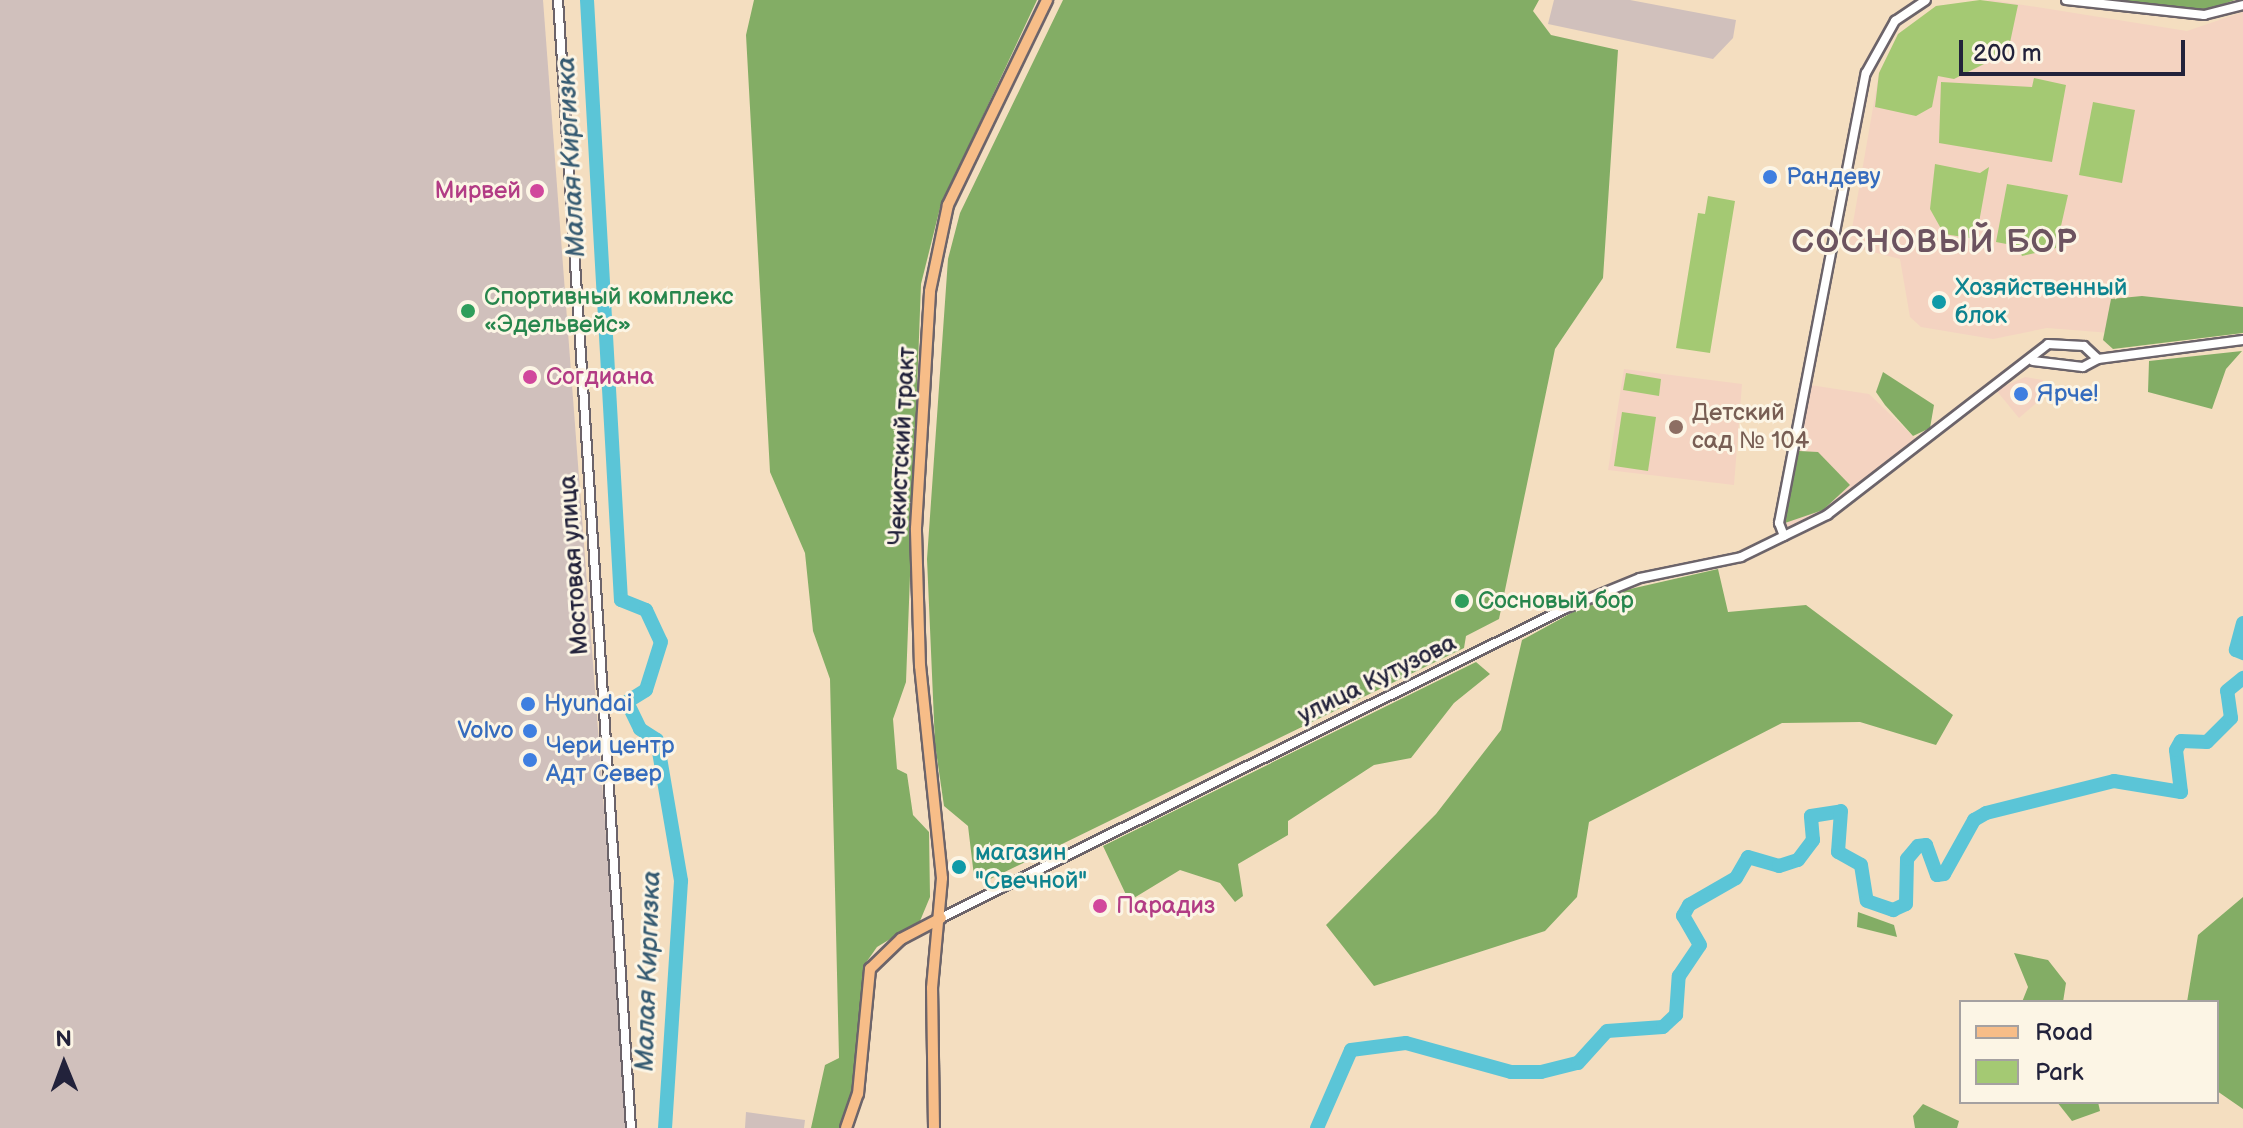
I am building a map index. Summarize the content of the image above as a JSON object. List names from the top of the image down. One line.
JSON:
{"streets":{"main road":["Чекистский тракт"],"street":["Мостовая улица","улица Кутузова"]},"crossings":[["Чекистский тракт","улица Кутузова"]],"districts":["СОСНОВЫЙ БОР"],"water":["Малая Киргизка"],"places":["Рандеву","Мирвей","Хозяйственный блок","Спортивный комплекс «Эдельвейс»","Согдиана","Ярче!","Детский сад № 104","Сосновый бор","Hyundai","Volvo","Чери центр Адт Север","магазин \"Свечной\"","Парадиз"],"legend":["Road","Park"],"scale_bar":"200 m","north":"top"}
